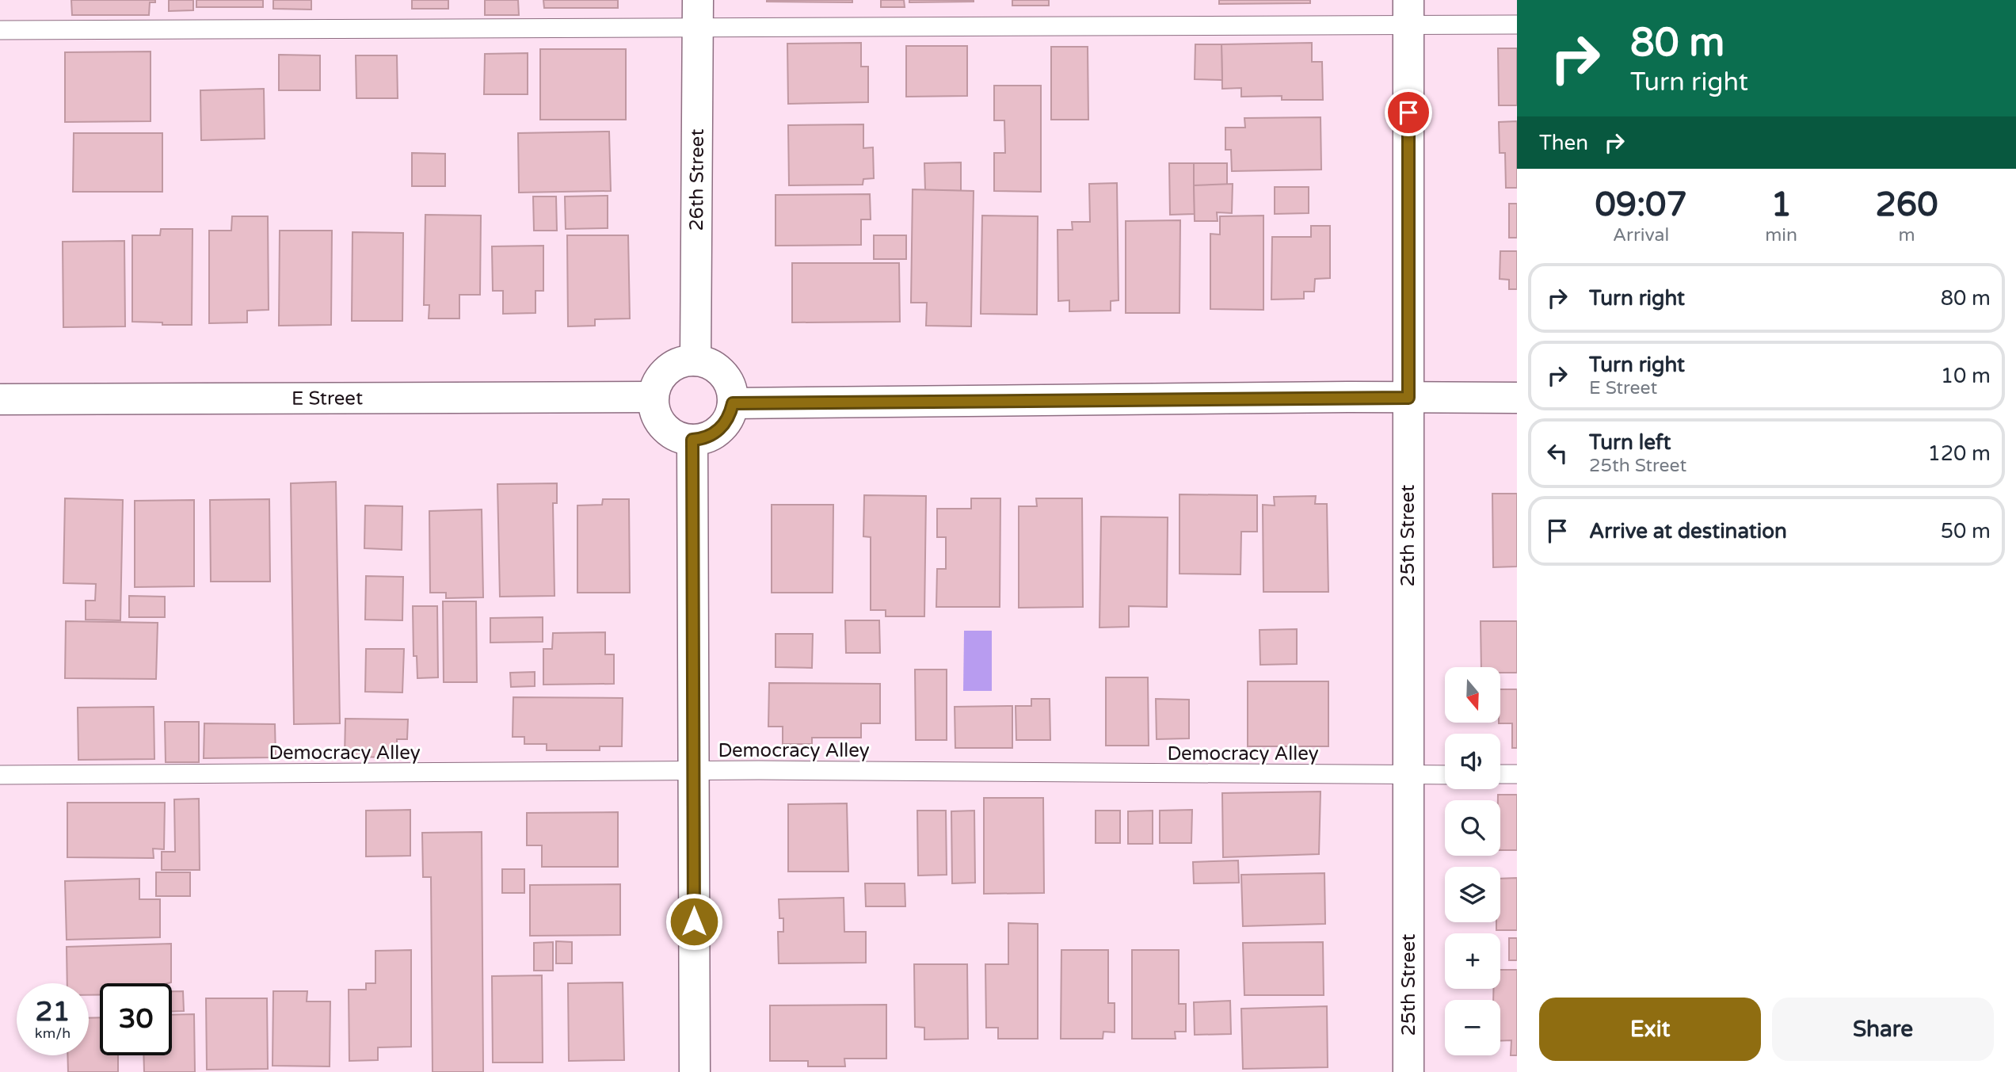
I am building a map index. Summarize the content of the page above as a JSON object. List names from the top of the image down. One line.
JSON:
{"streets":{"street":["26th Street","E Street","25th Street"],"lane":["Democracy Alley"]},"crossings":[["26th Street","E Street"],["25th Street","Democracy Alley"]],"north":"bottom","page":{"turn":["80 m","Turn right"],"then":"Then","eta":["09:07","Arrival","1","min","260","m"],"list":[{"name":"Turn right","value":"80 m"},{"name":"Turn right","note":"E Street","value":"10 m"},{"name":"Turn left","note":"25th Street","value":"120 m"},{"name":"Arrive at destination","value":"50 m"}],"map_buttons":["+","−"],"speed":"21 km/h","limit":"30","buttons":["Exit","Share"]}}
